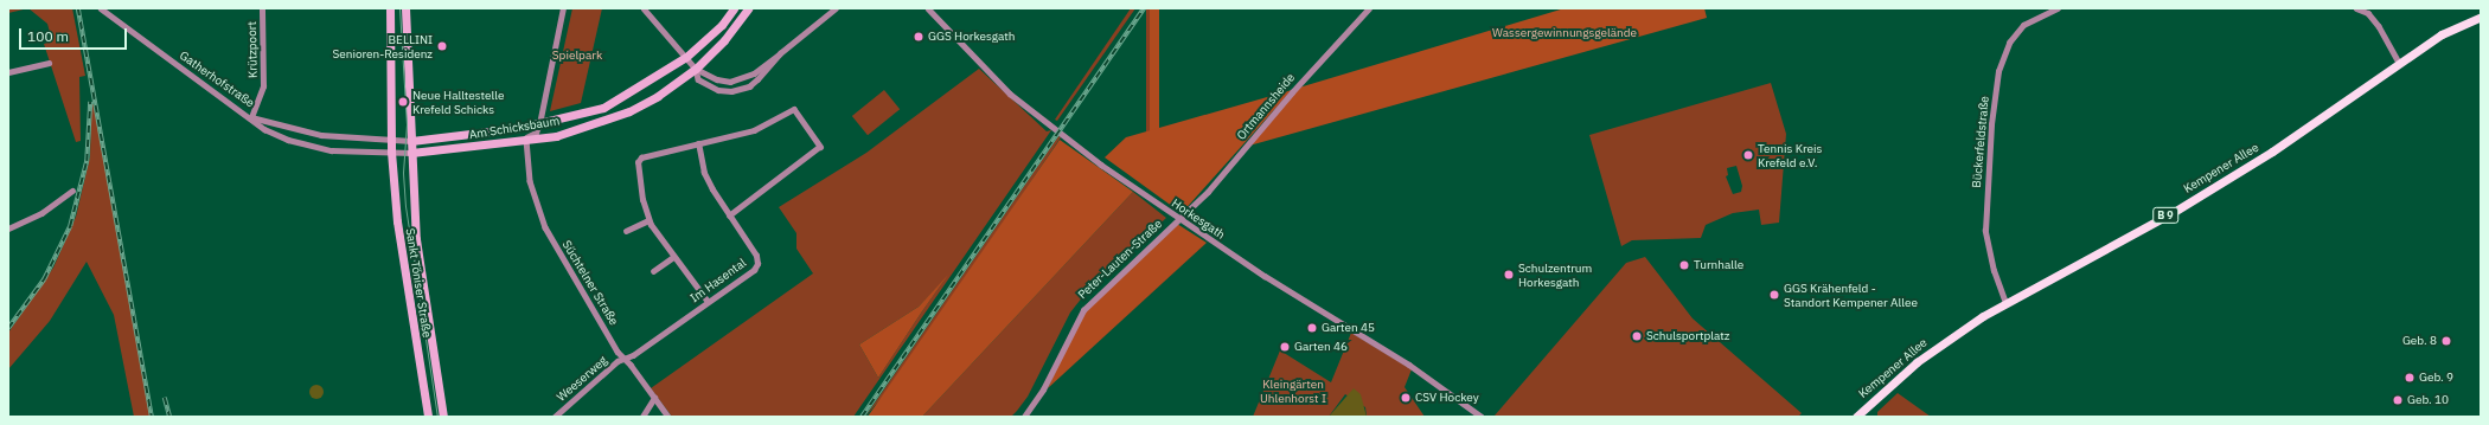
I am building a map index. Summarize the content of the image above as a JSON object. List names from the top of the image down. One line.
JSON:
{"streets":{"main road":["Am Schicksbaum","Kempener Allee","B 9","Sankt Töniser Straße"],"street":["Krützpoort","Gatherhofstraße","Ortmannsheide","Bückerfeldstraße","Horkesgath","Peter-Lauten-Straße","Im Hasental","Süchtelner Straße","Weeserweg"]},"crossings":[["Krützpoort","Gatherhofstraße"],["Gatherhofstraße","Am Schicksbaum"],["Gatherhofstraße","Sankt Töniser Straße"],["Ortmannsheide","Horkesgath"],["Ortmannsheide","Peter-Lauten-Straße"],["Am Schicksbaum","Sankt Töniser Straße"],["Am Schicksbaum","Süchtelner Straße"],["Bückerfeldstraße","Kempener Allee"],["Horkesgath","Peter-Lauten-Straße"],["Im Hasental","Süchtelner Straße"],["Im Hasental","Weeserweg"],["Süchtelner Straße","Weeserweg"]],"parks":["Wassergewinnungsgelände","Spielpark","Kleingärten Uhlenhorst I"],"places":["GGS Horkesgath","BELLINI Senioren-Residenz","Neue Halltestelle Krefeld Schicks","Tennis Kreis Krefeld e.V.","Turnhalle","Schulzentrum Horkesgath","GGS Krähenfeld - Standort Kempener Allee","Garten 45","Schulsportplatz","Geb. 8","Garten 46","Geb. 9","CSV Hockey","Geb. 10"],"scale_bar":"100 m"}
